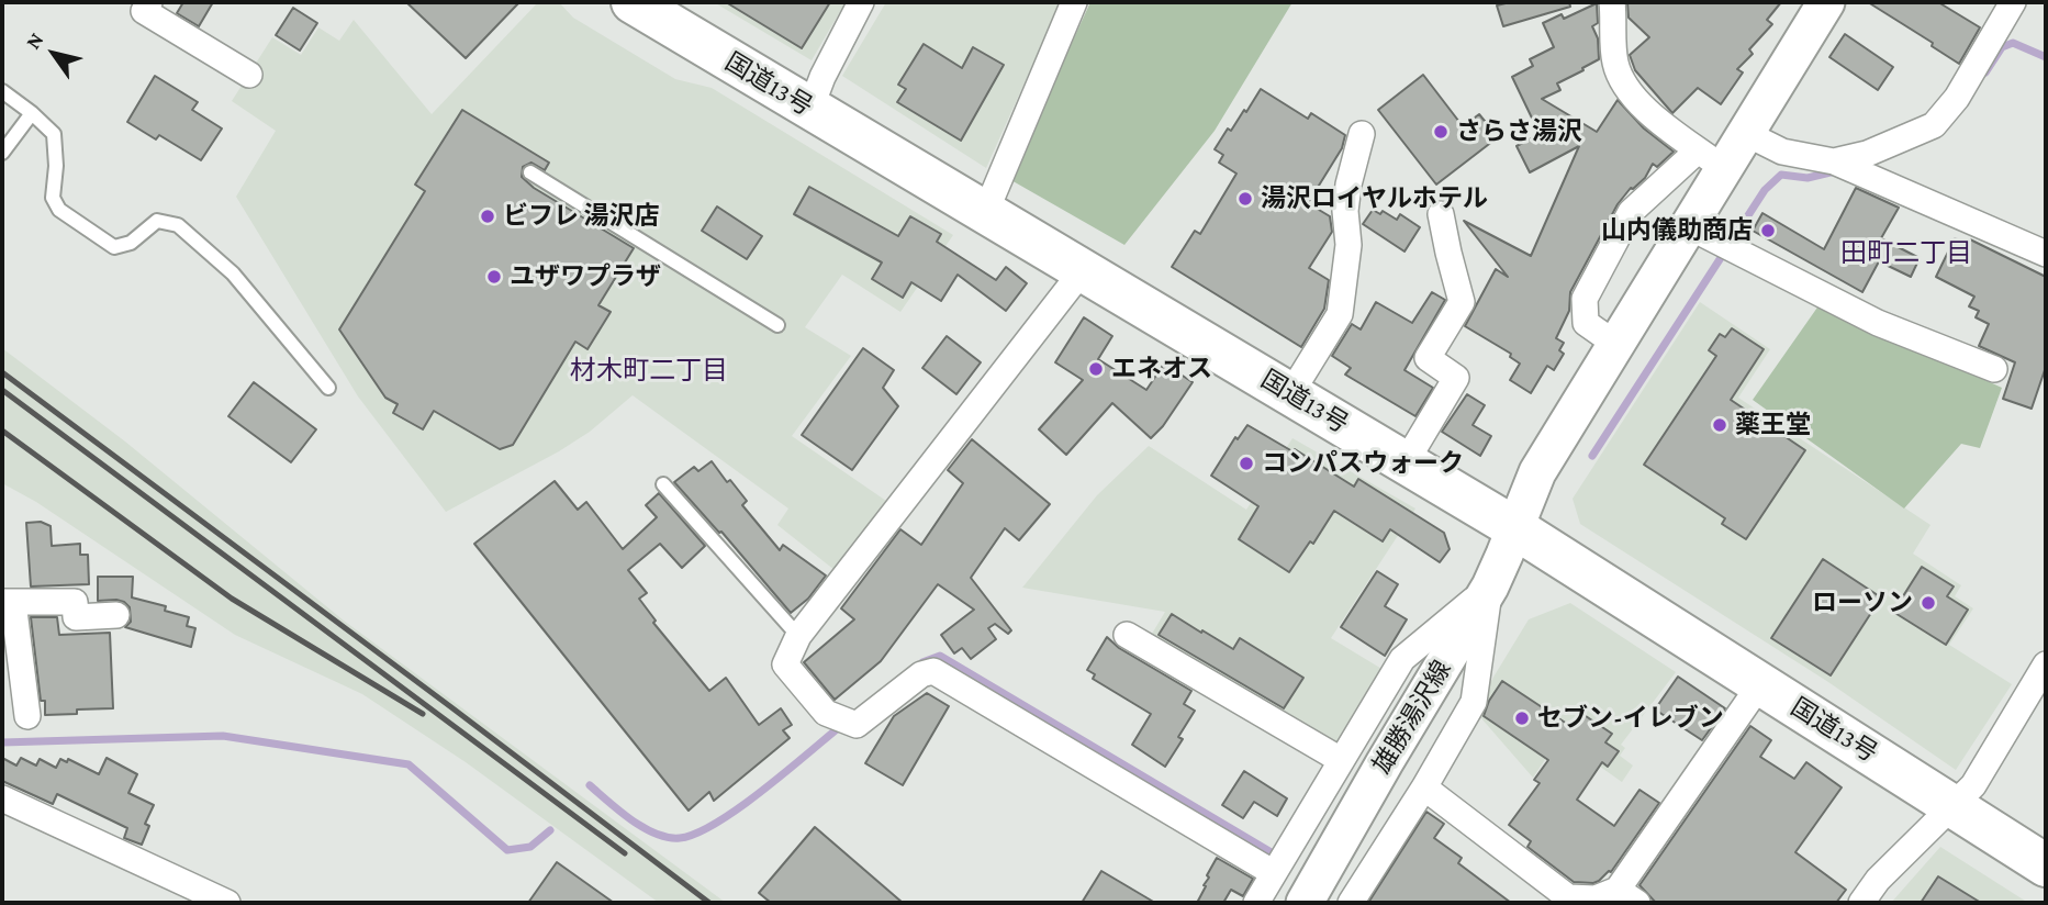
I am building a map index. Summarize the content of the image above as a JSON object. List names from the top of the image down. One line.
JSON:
{"streets":{"highway":["国道13号"],"street":["雄勝湯沢線"]},"crossings":[["国道13号","雄勝湯沢線"]],"districts":["田町二丁目","材木町二丁目"],"places":["さらさ湯沢","湯沢ロイヤルホテル","ビフレ 湯沢店","山内儀助商店","ユザワプラザ","エネオス","薬王堂","コンパスウォーク","ローソン","セブン-イレブン"],"north":"top left"}
